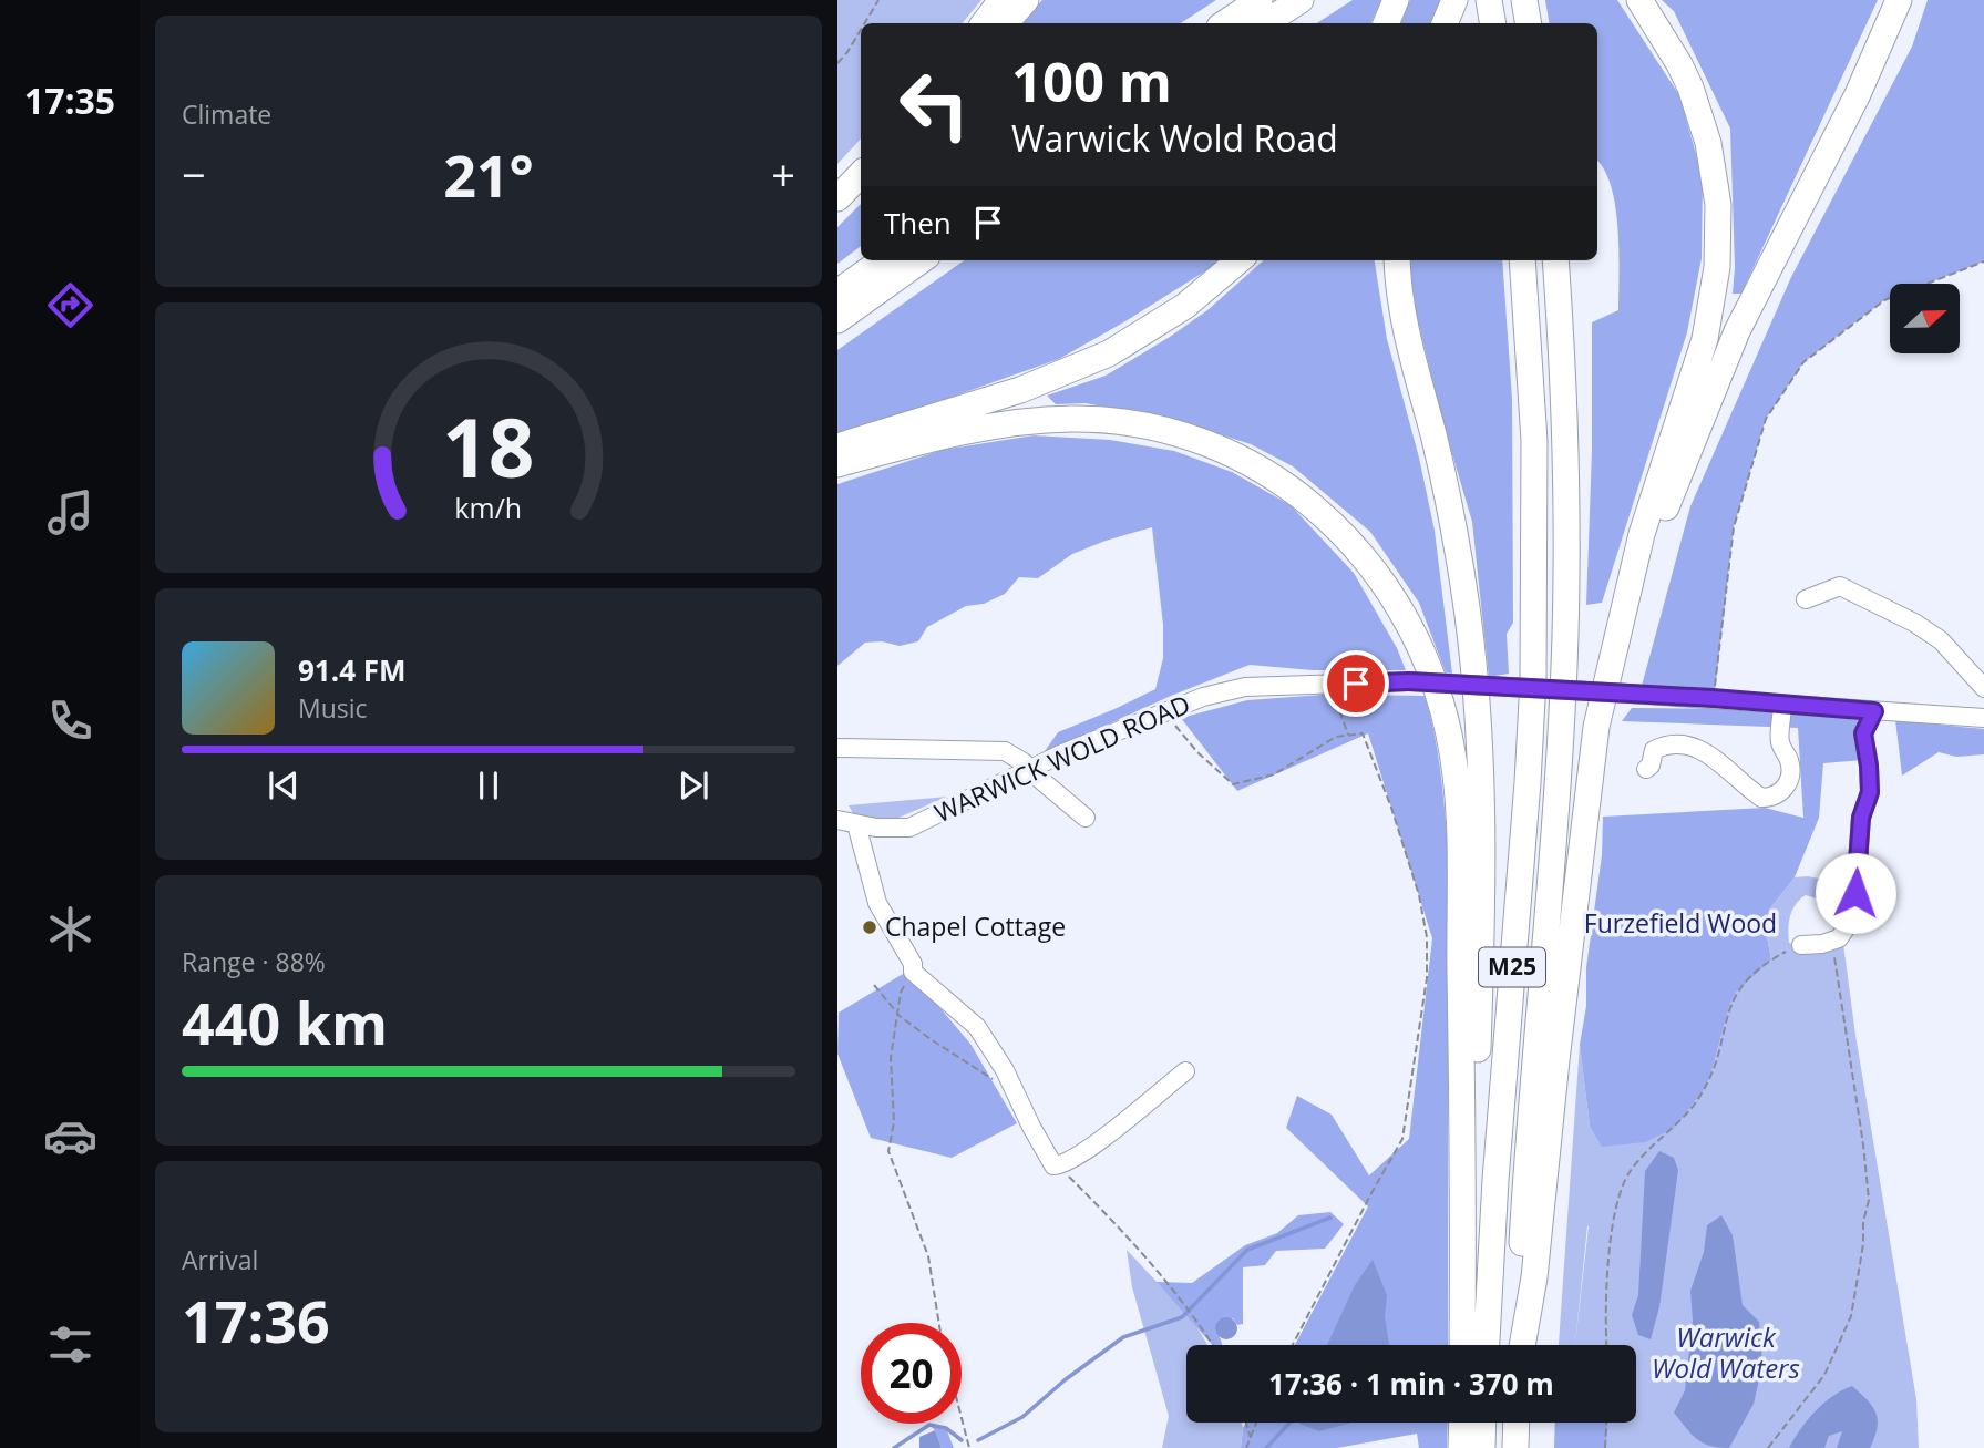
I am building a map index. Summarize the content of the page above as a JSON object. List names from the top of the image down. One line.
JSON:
{"streets":{"highway":["M25"],"street":["WARWICK WOLD ROAD"]},"water":["Warwick Wold Waters"],"parks":["Furzefield Wood"],"places":["Chapel Cottage"],"north":"right","page":{"tabs":"17:35","tile":["Climate",["Range · 88%","440 km"],["Arrival","17:36"]],"turn":["100 m","Warwick Wold Road"],"heat":["−","21°","+"],"then":"Then","song":["91.4 FM","Music"],"limit":"20","trip":"17:36 · 1 min · 370 m","gauge":["18","km/h"]}}
